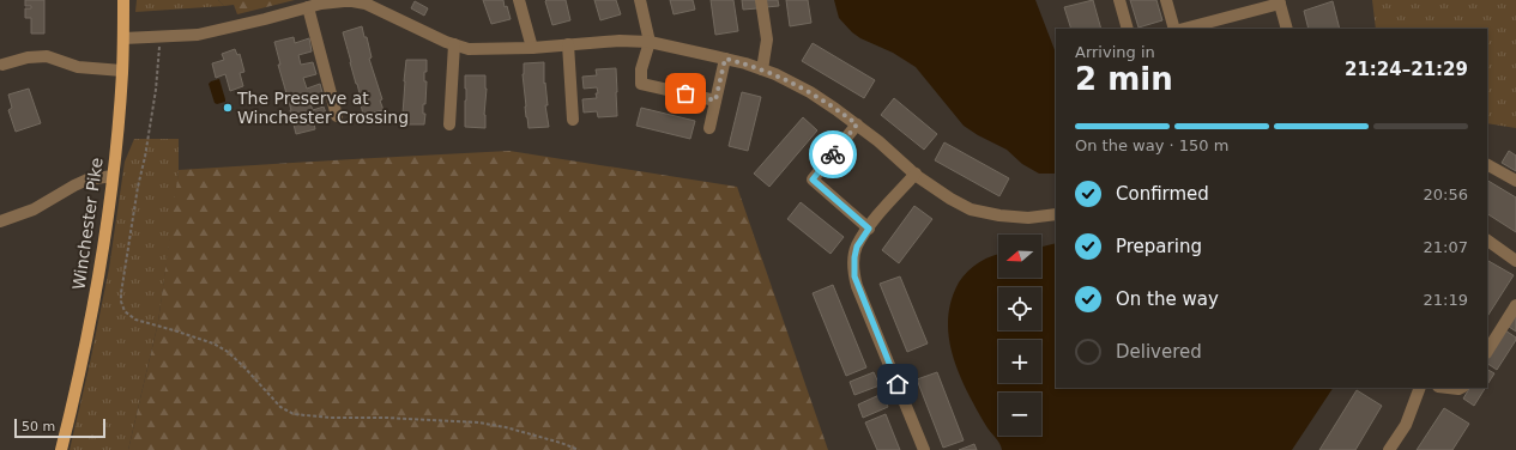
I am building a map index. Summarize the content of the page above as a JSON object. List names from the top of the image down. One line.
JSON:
{"streets":{"main road":["Winchester Pike"]},"places":["The Preserve at Winchester Crossing"],"scale_bar":"50 m","north":"left","page":{"heading":["2 min","Arriving in","21:24–21:29"],"bar":"On the way · 150 m","list":[["Confirmed","20:56"],["Preparing","21:07"],["On the way","21:19"],"Delivered"],"map_buttons":["+","−"],"scale":"50 m"}}
